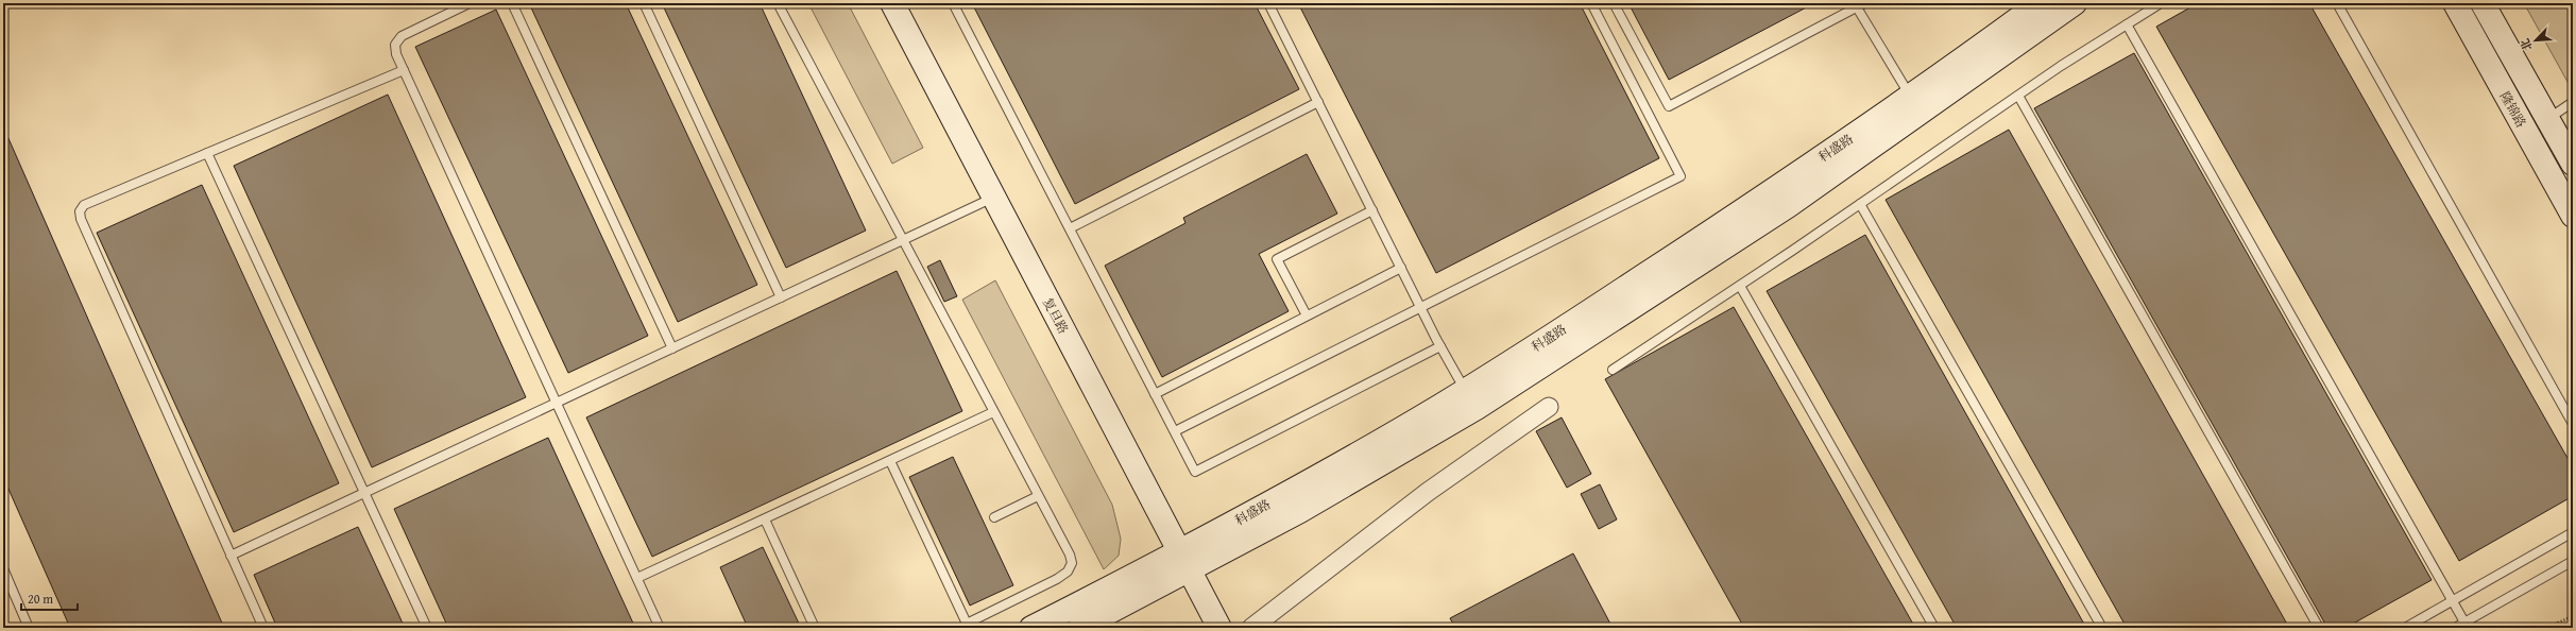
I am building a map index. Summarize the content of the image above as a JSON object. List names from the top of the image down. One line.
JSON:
{"streets":{"street":["隆锦路","科盛路","复旦路"]},"crossings":[["科盛路","复旦路"]],"scale_bar":"20 m","north":"bottom left"}
